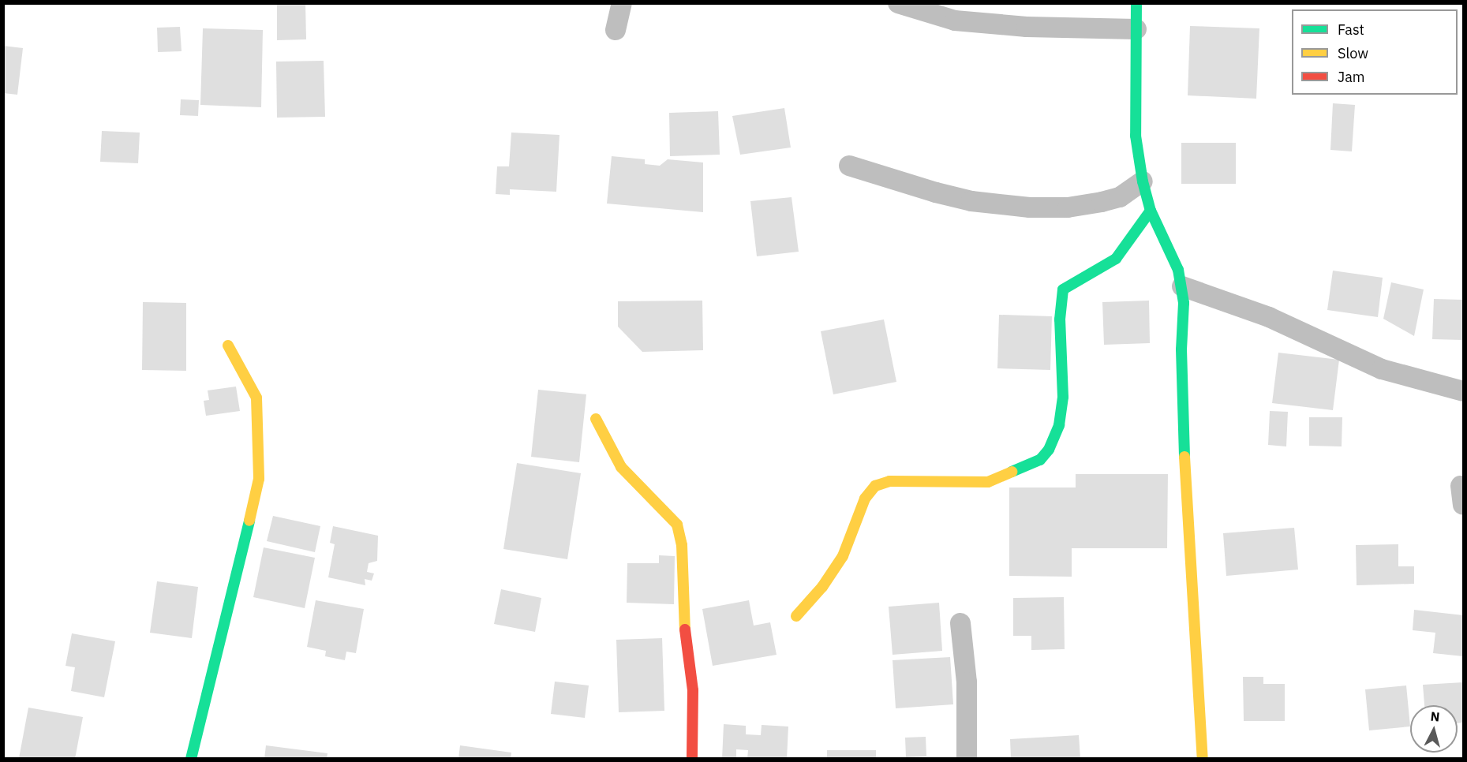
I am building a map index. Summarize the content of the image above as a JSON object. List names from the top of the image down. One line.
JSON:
{"legend":["Fast","Slow","Jam"],"north":"top"}
